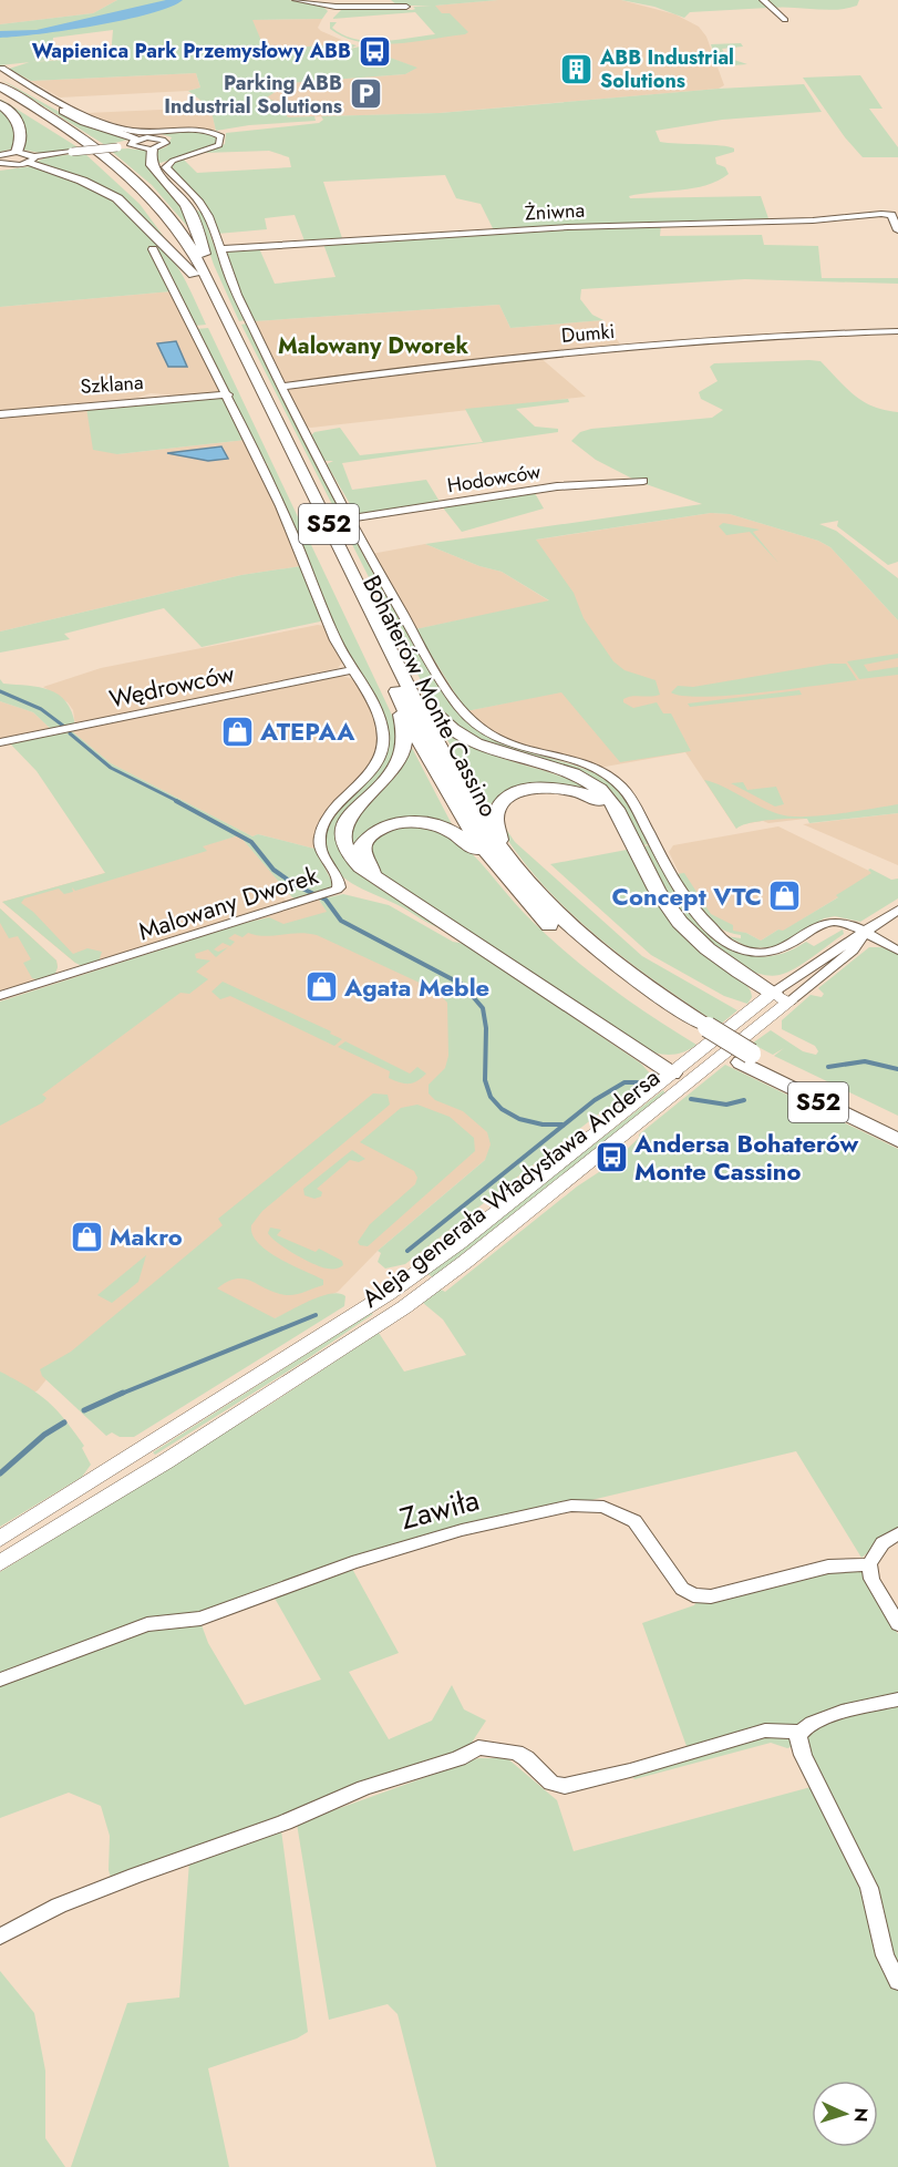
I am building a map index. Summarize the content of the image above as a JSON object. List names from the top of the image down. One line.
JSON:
{"streets":{"highway":["S52","Bohaterów Monte Cassino"],"main road":["Aleja generała Władysława Andersa"],"street":["Żniwna","Dumki","Szklana","Hodowców","Wędrowców","Malowany Dworek","Zawiła"]},"crossings":[["Wędrowców","Malowany Dworek"]],"districts":["Malowany Dworek"],"places":{"bus stop":["Wapienica Park Przemysłowy ABB","Andersa Bohaterów Monte Cassino"],"building":["ABB Industrial Solutions"],"parking":["Parking ABB Industrial Solutions"],"shop":["ATEPAA","Concept VTC","Agata Meble","Makro"]},"north":"right"}
